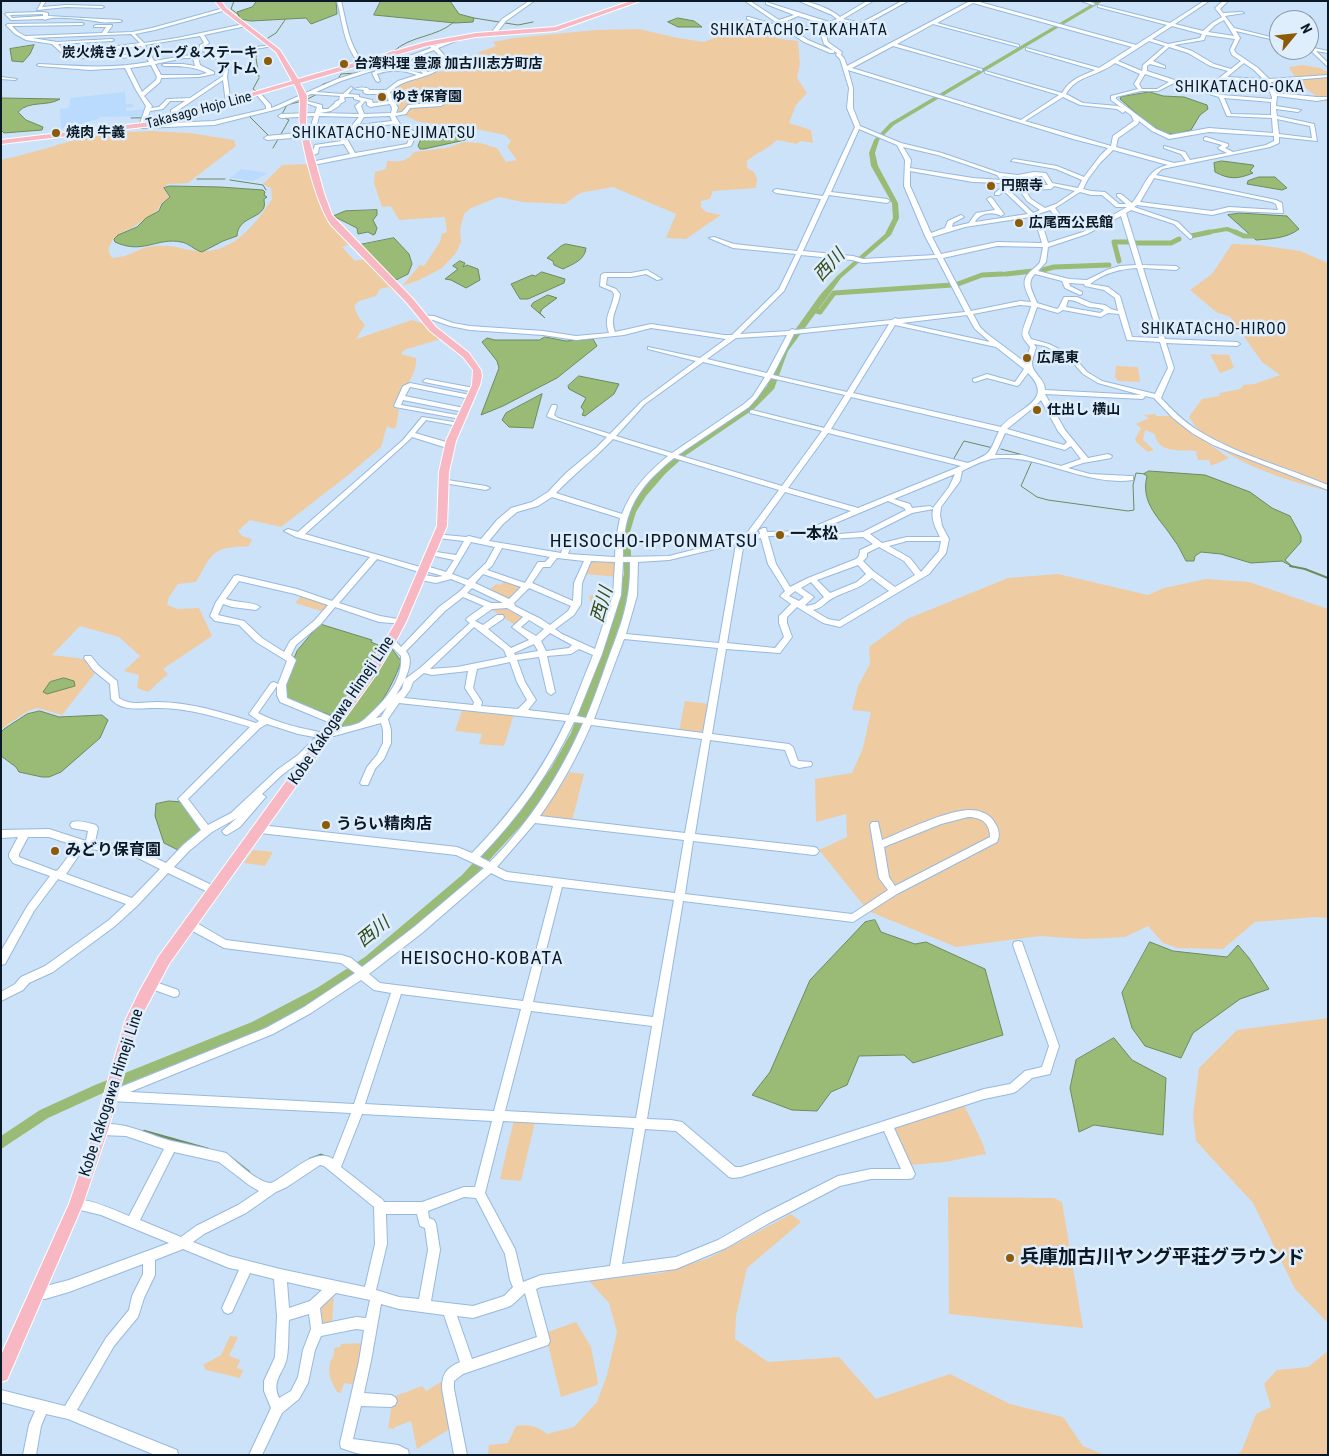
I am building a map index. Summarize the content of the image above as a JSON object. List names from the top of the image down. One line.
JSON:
{"streets":{"main road":["Takasago Hojo Line","Kobe Kakogawa Himeji Line"]},"districts":["SHIKATACHO-TAKAHATA","SHIKATACHO-OKA","SHIKATACHO-NEJIMATSU","SHIKATACHO-HIROO","HEISOCHO-IPPONMATSU","HEISOCHO-KOBATA"],"water":["西川"],"places":["炭火焼きハンバーグ＆ステーキ アトム","台湾料理 豊源 加古川志方町店","ゆき保育園","焼肉 牛義","円照寺","広尾西公民館","広尾東","仕出し 横山","一本松","うらい精肉店","みどり保育園","兵庫加古川ヤング平荘グラウンド"],"north":"top right"}
